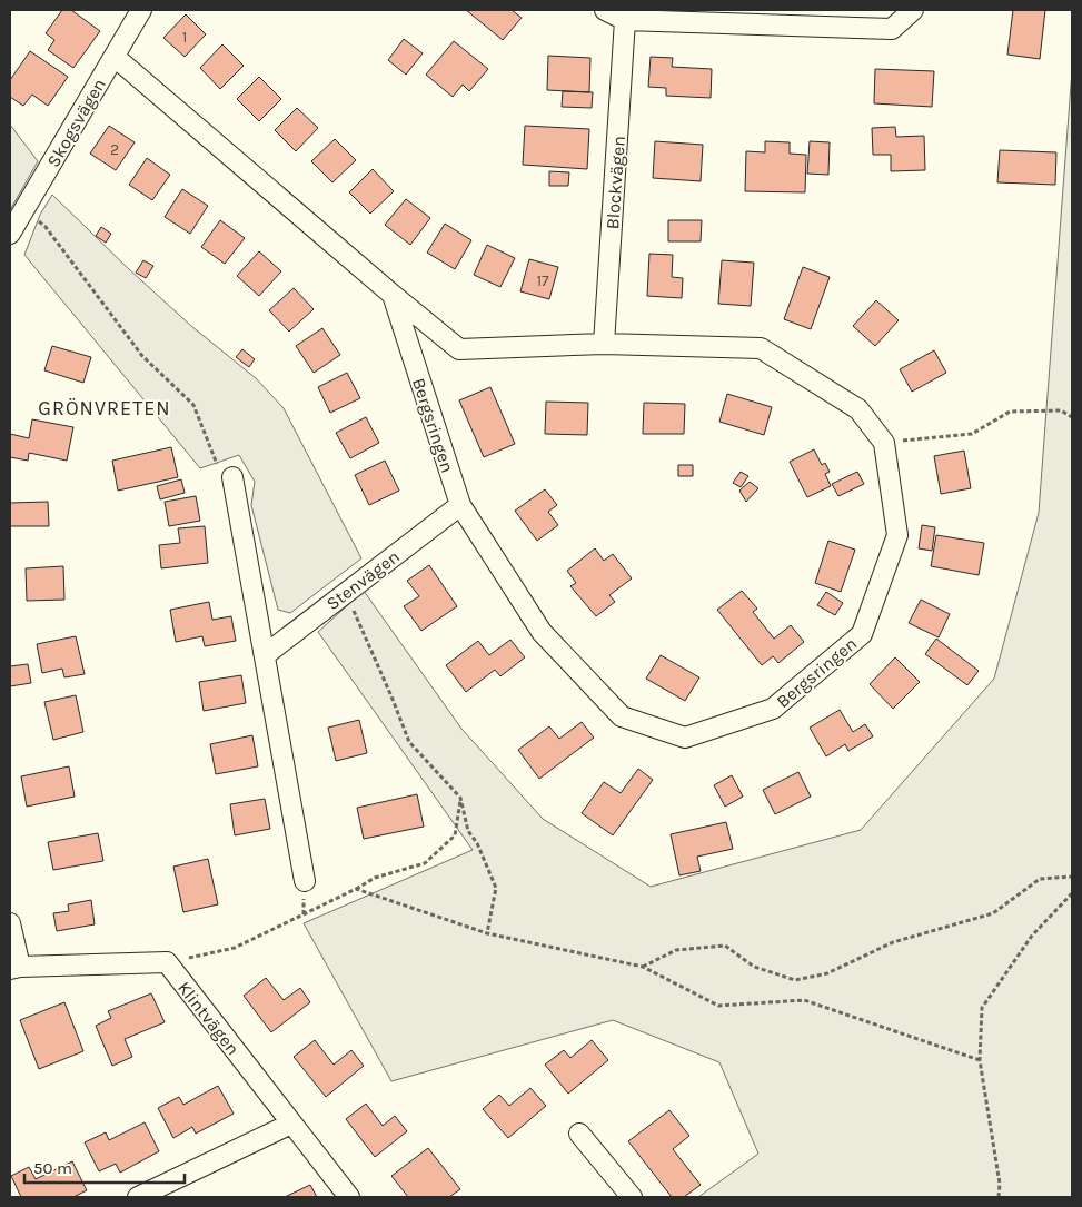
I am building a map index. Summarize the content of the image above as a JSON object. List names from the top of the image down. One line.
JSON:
{"streets":{"street":["Skogsvägen","Blockvägen","Bergsringen","Stenvägen","Klintvägen"]},"crossings":[["Skogsvägen","Bergsringen"],["Blockvägen","Bergsringen"],["Bergsringen","Stenvägen"]],"districts":["GRÖNVRETEN"],"house_numbers":["1","2","17"],"scale_bar":"50 m"}
